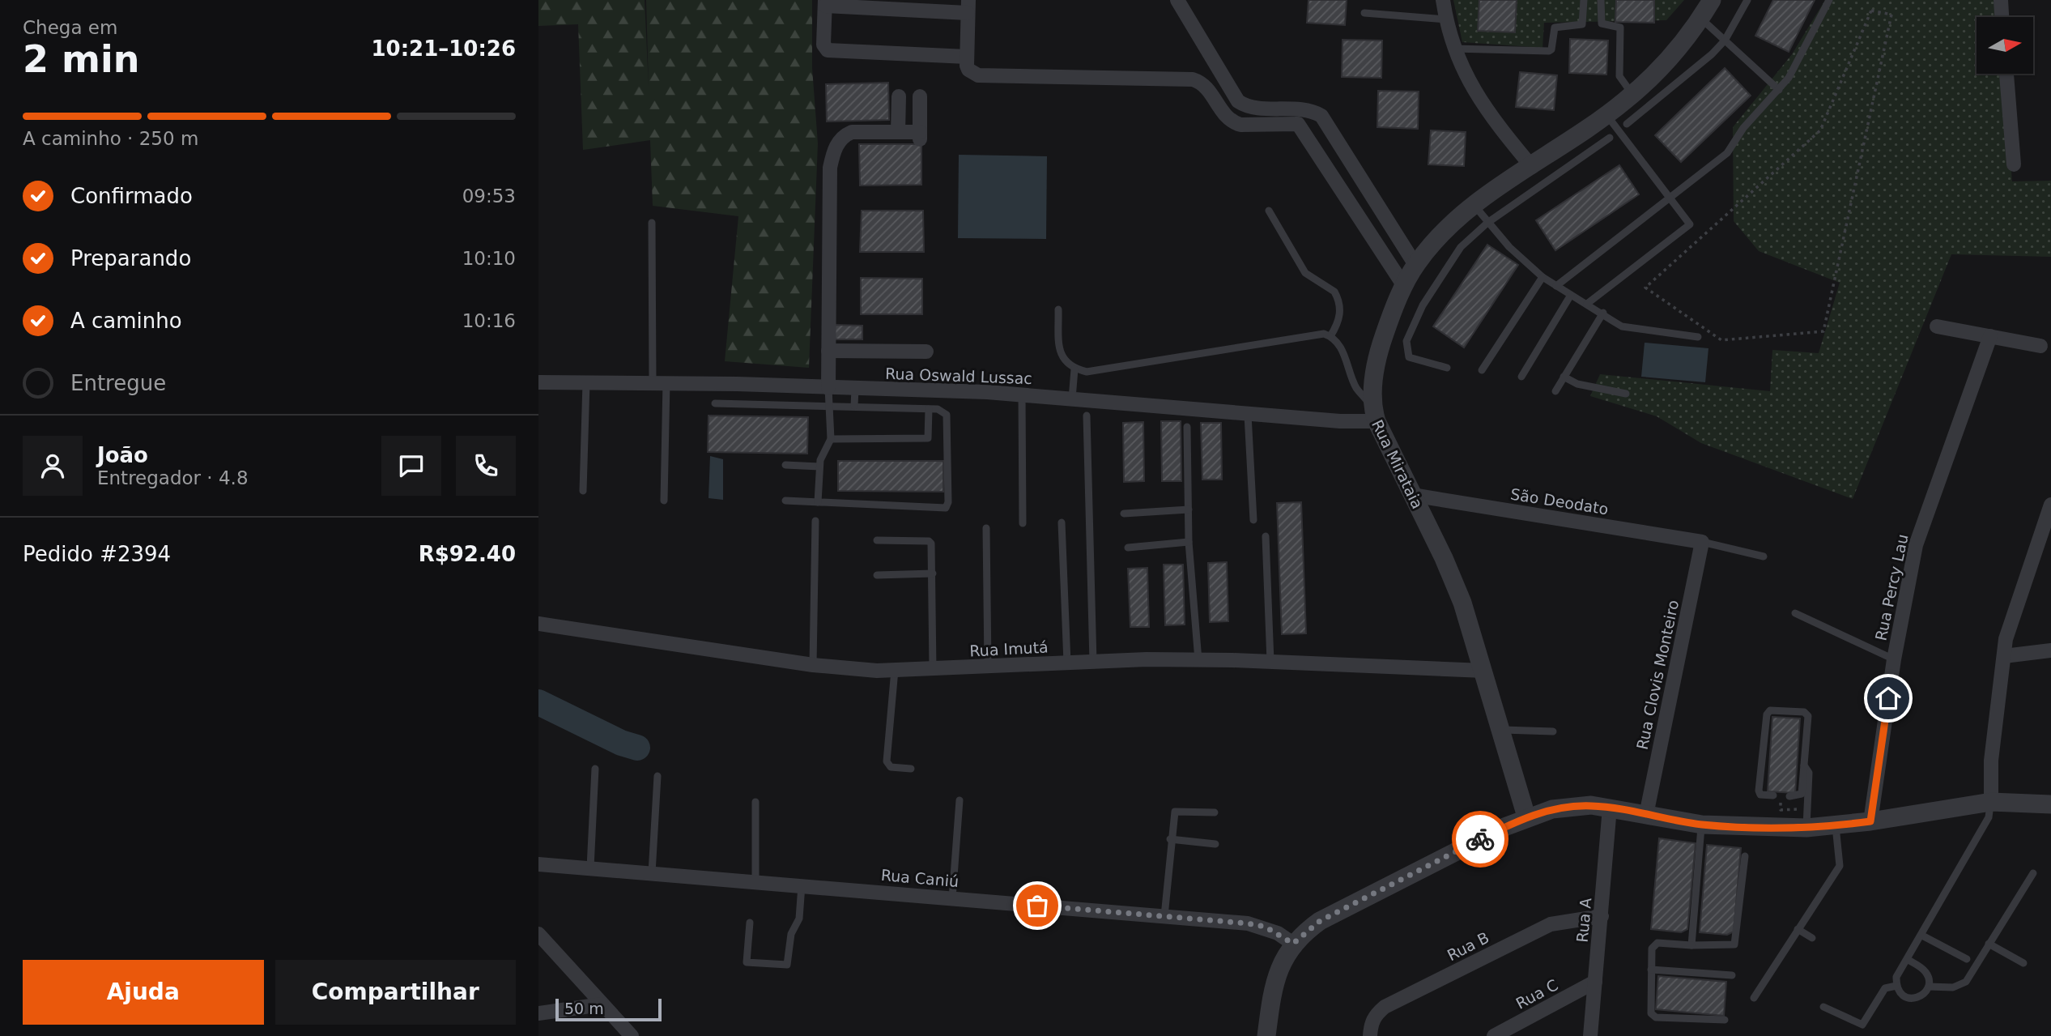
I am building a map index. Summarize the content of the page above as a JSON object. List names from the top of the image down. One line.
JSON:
{"streets":{"street":["Rua Oswald Lussac","Rua Mirataia","São Deodato","Rua Percy Lau","Rua Imutá","Rua Clovis Monteiro","Rua Caniú","Rua A","Rua B","Rua C"]},"crossings":[["Rua Oswald Lussac","Rua Mirataia"],["Rua Mirataia","São Deodato"],["Rua Mirataia","Rua Imutá"],["São Deodato","Rua Clovis Monteiro"],["Rua A","Rua B"],["Rua A","Rua C"]],"scale_bar":"50 m","north":"right","page":{"heading":["2 min","Chega em","10:21–10:26"],"panel":["João","Entregador · 4.8","Pedido #2394","R$92.40"],"bar":"A caminho · 250 m","list":[["Confirmado","09:53"],["Preparando","10:10"],["A caminho","10:16"],"Entregue"],"buttons":["Ajuda","Compartilhar"],"scale":"50 m"}}
